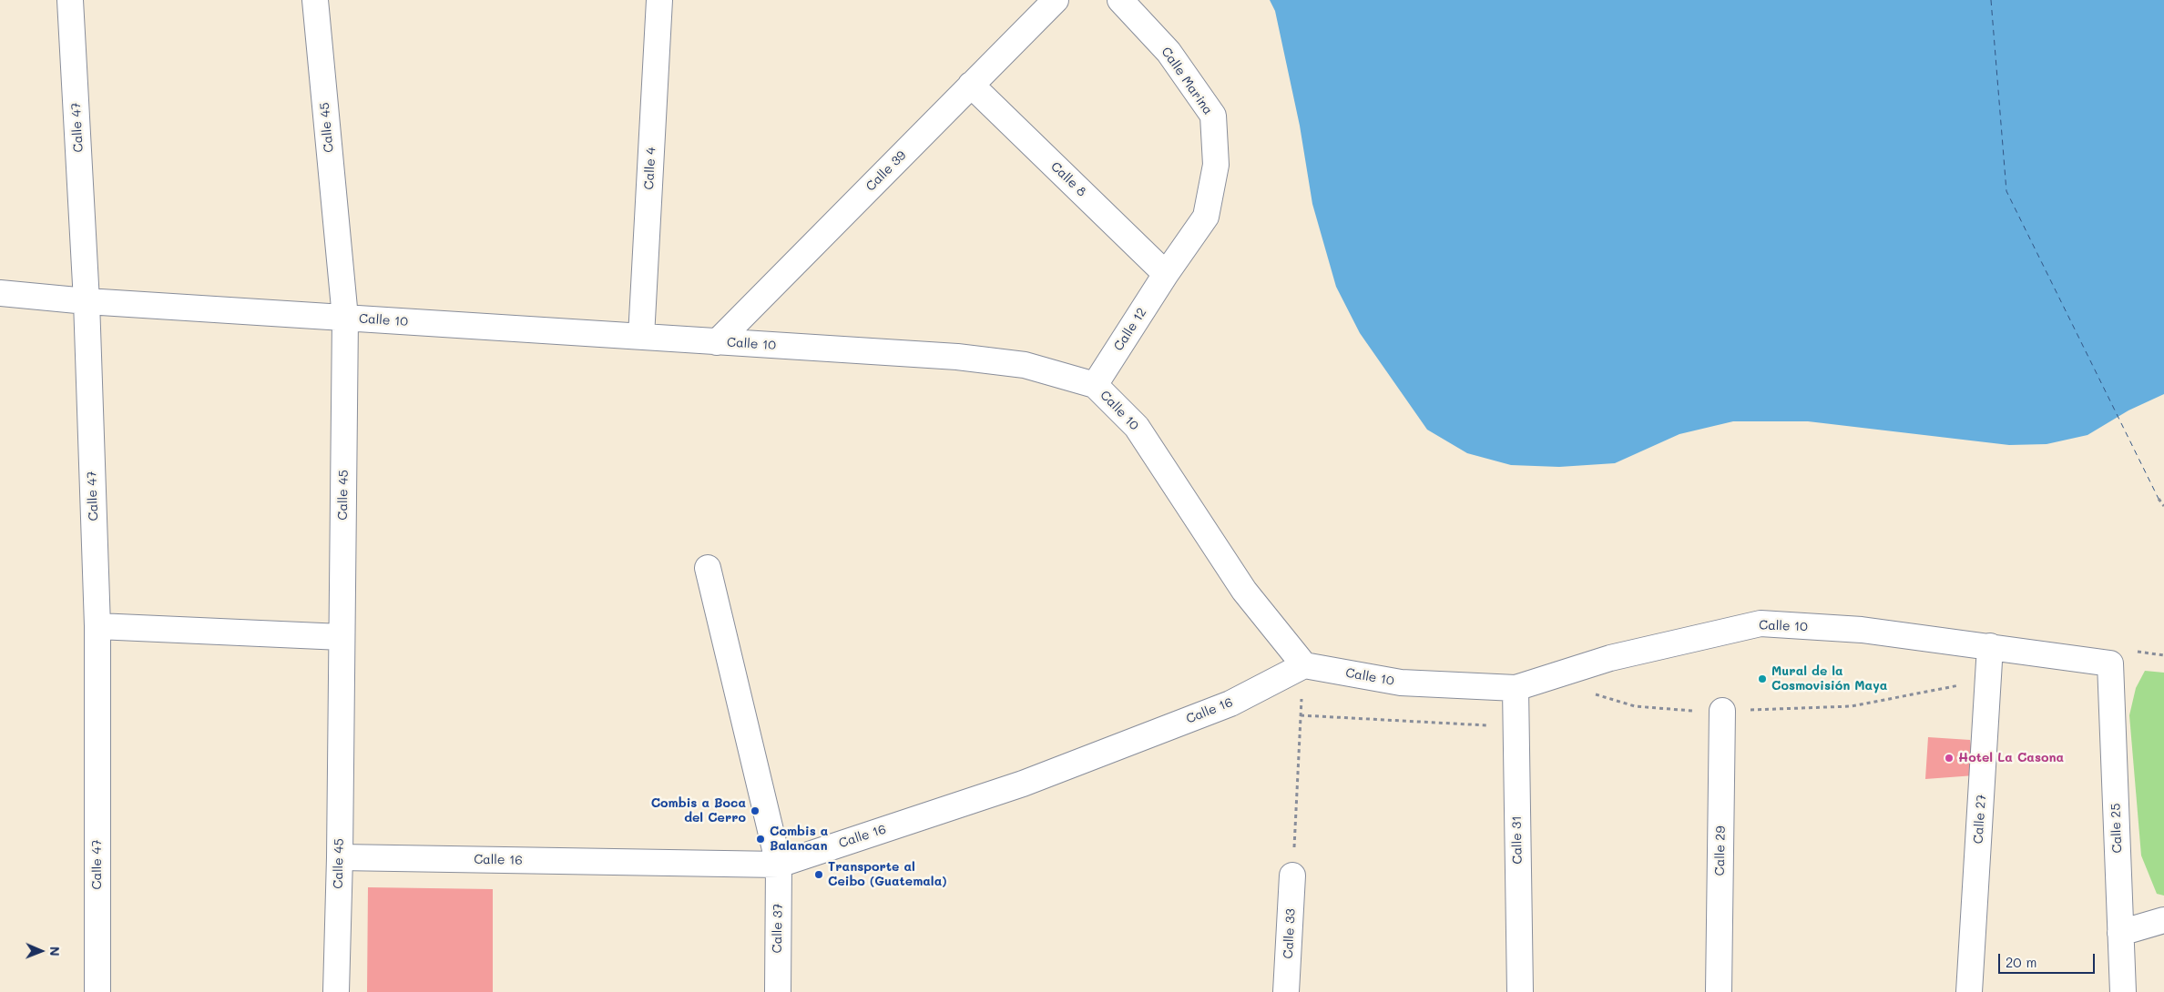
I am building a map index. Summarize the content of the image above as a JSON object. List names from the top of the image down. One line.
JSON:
{"streets":{"street":["Calle Marina","Calle 47","Calle 45","Calle 4","Calle 39","Calle 8","Calle 10","Calle 12","Calle 16","Calle 27","Calle 25","Calle 31","Calle 29","Calle 37","Calle 33"]},"crossings":[["Calle Marina","Calle 8"],["Calle Marina","Calle 12"],["Calle 47","Calle 10"],["Calle 45","Calle 10"],["Calle 45","Calle 16"],["Calle 4","Calle 10"],["Calle 39","Calle 8"],["Calle 39","Calle 10"],["Calle 8","Calle 12"],["Calle 10","Calle 12"],["Calle 10","Calle 16"],["Calle 10","Calle 27"],["Calle 10","Calle 25"],["Calle 10","Calle 31"],["Calle 16","Calle 37"]],"places":["Mural de la Cosmovisión Maya","Hotel La Casona","Combis a Boca del Cerro","Combis a Balancan","Transporte al Ceibo (Guatemala)"],"scale_bar":"20 m","north":"right"}
